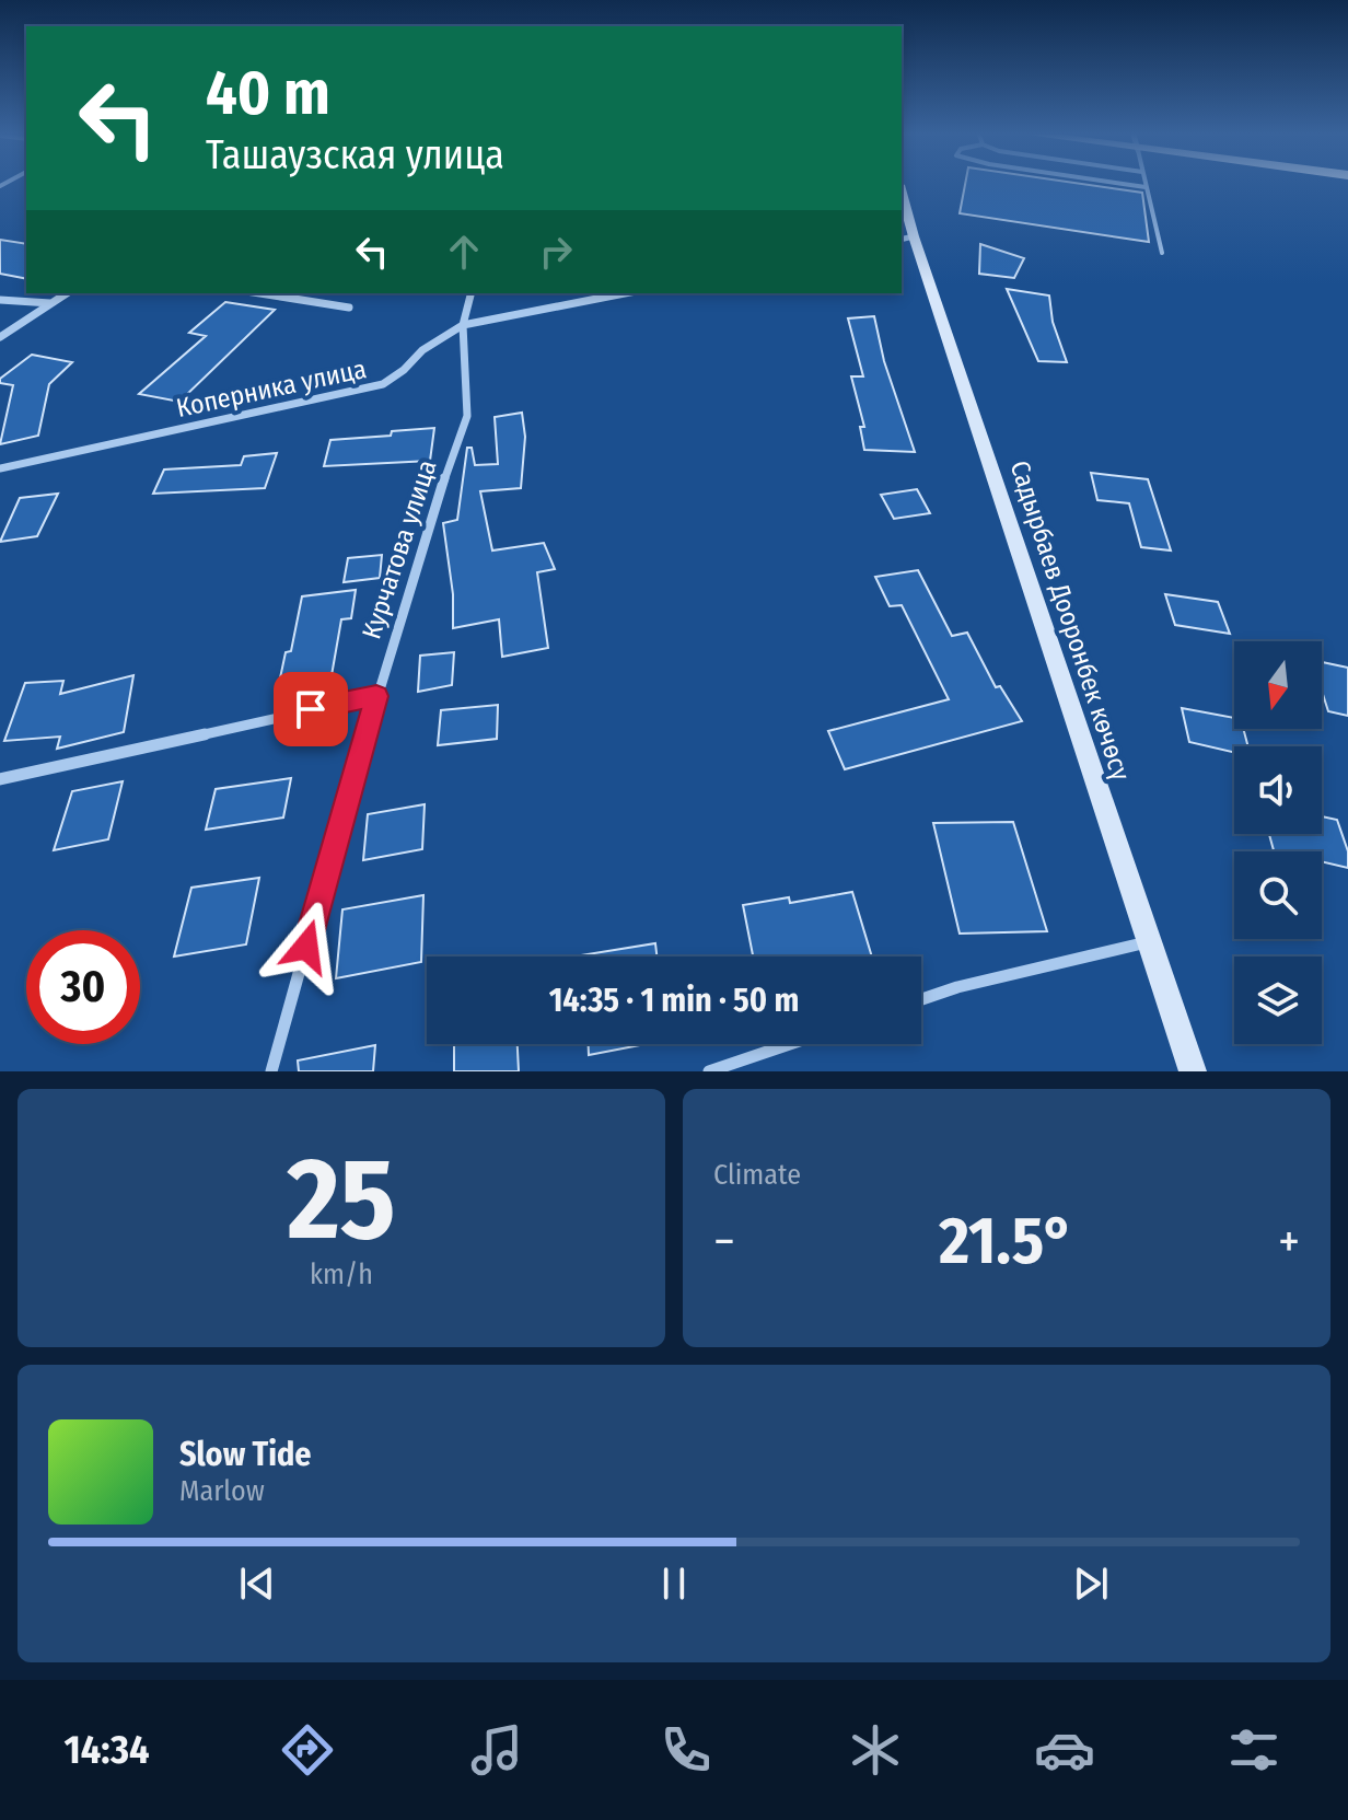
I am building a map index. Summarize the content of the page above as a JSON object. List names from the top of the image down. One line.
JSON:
{"streets":{"main road":["Садырбаев Дооронбек көчөсү"],"street":["Коперника улица","Курчатова улица"]},"crossings":[["Коперника улица","Курчатова улица"]],"north":"bottom","page":{"turn":["40 m","Ташаузская улица"],"limit":"30","trip":"14:35 · 1 min · 50 m","tile":[["25","km/h"],"Climate"],"heat":["−","21.5°","+"],"song":["Slow Tide","Marlow"],"tabs":"14:34"}}
